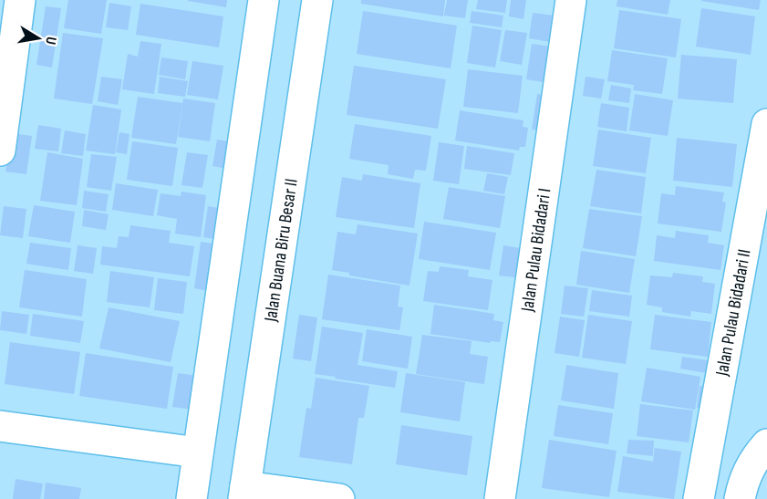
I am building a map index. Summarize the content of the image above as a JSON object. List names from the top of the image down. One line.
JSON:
{"streets":{"street":["Jalan Buana Biru Besar II","Jalan Pulau Bidadari I","Jalan Pulau Bidadari II"]},"north":"right"}
